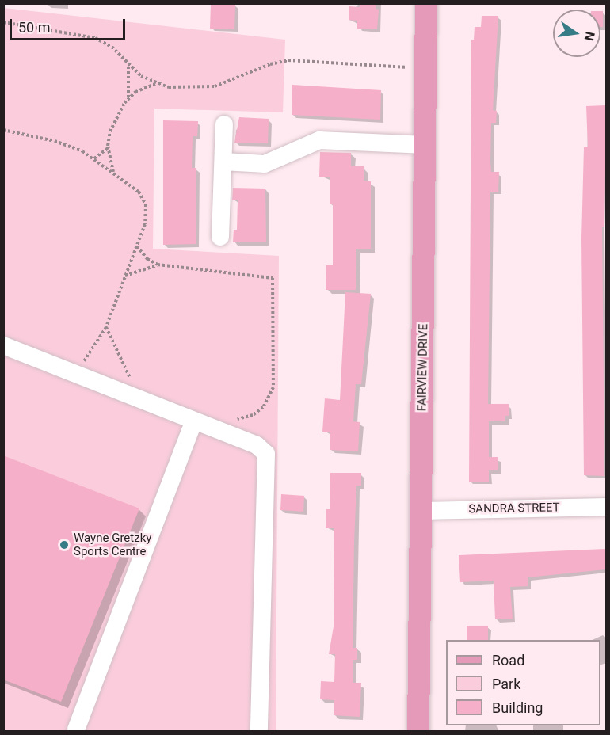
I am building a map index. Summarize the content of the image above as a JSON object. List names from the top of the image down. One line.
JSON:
{"streets":{"main road":["FAIRVIEW DRIVE"],"street":["SANDRA STREET"]},"crossings":[["FAIRVIEW DRIVE","SANDRA STREET"]],"places":["Wayne Gretzky Sports Centre"],"legend":["Road","Park","Building"],"scale_bar":"50 m","north":"right"}
